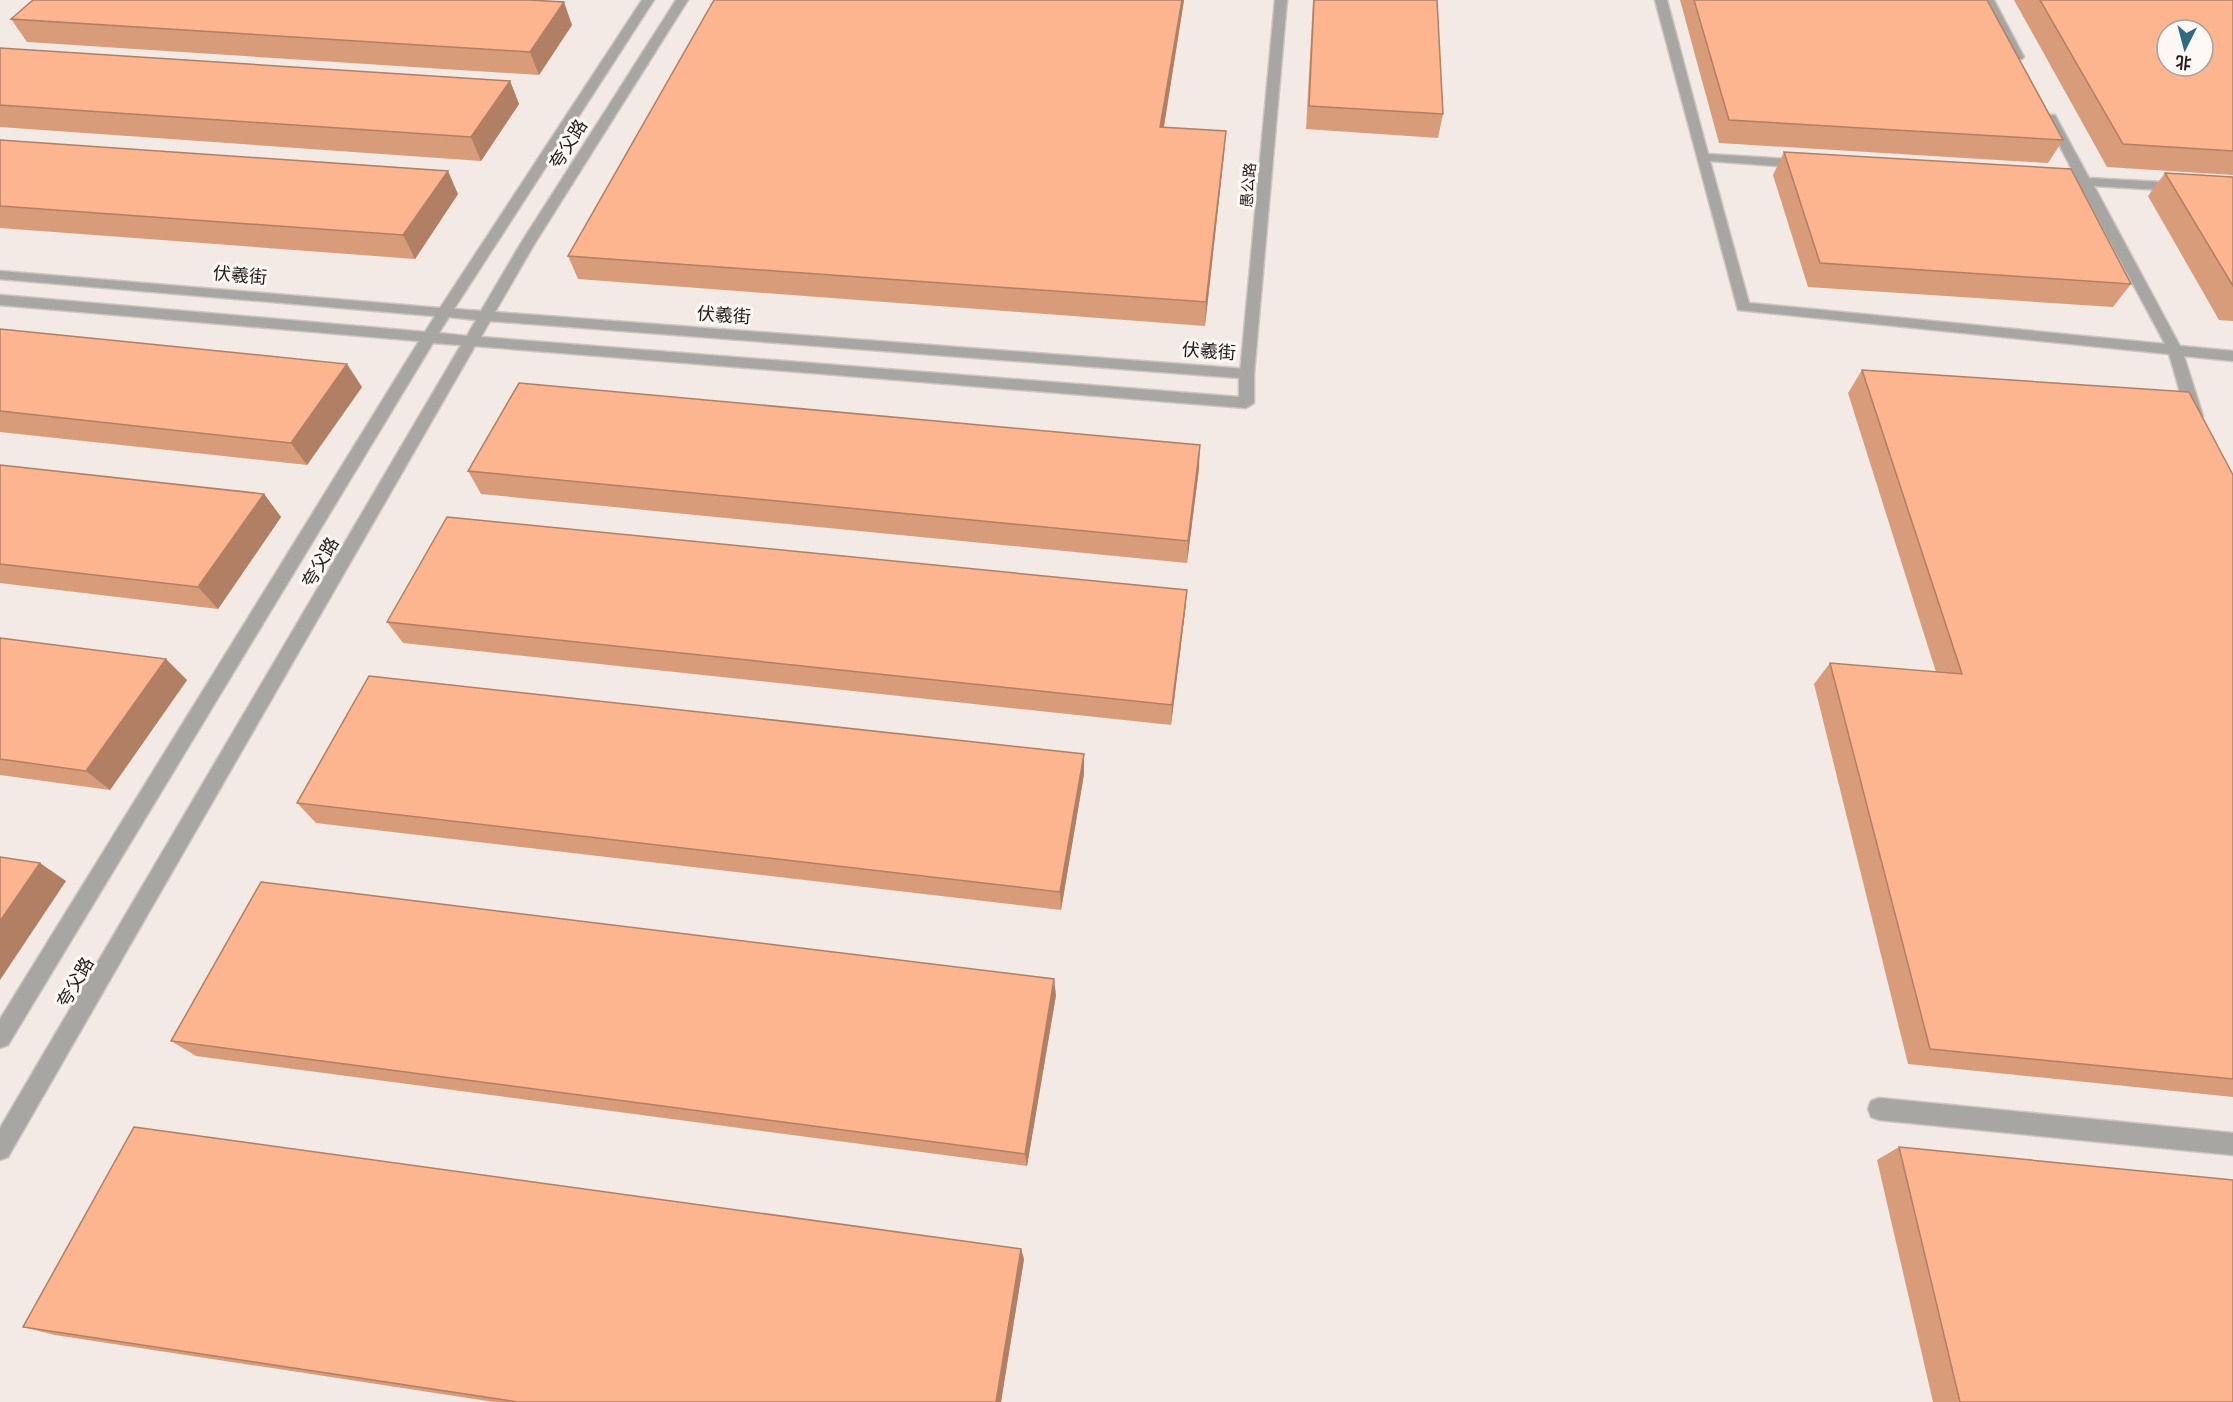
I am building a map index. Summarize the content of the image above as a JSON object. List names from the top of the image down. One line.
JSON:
{"streets":{"street":["夸父路","愚公路","伏羲街"]},"crossings":[["夸父路","伏羲街"],["愚公路","伏羲街"]],"north":"bottom"}
